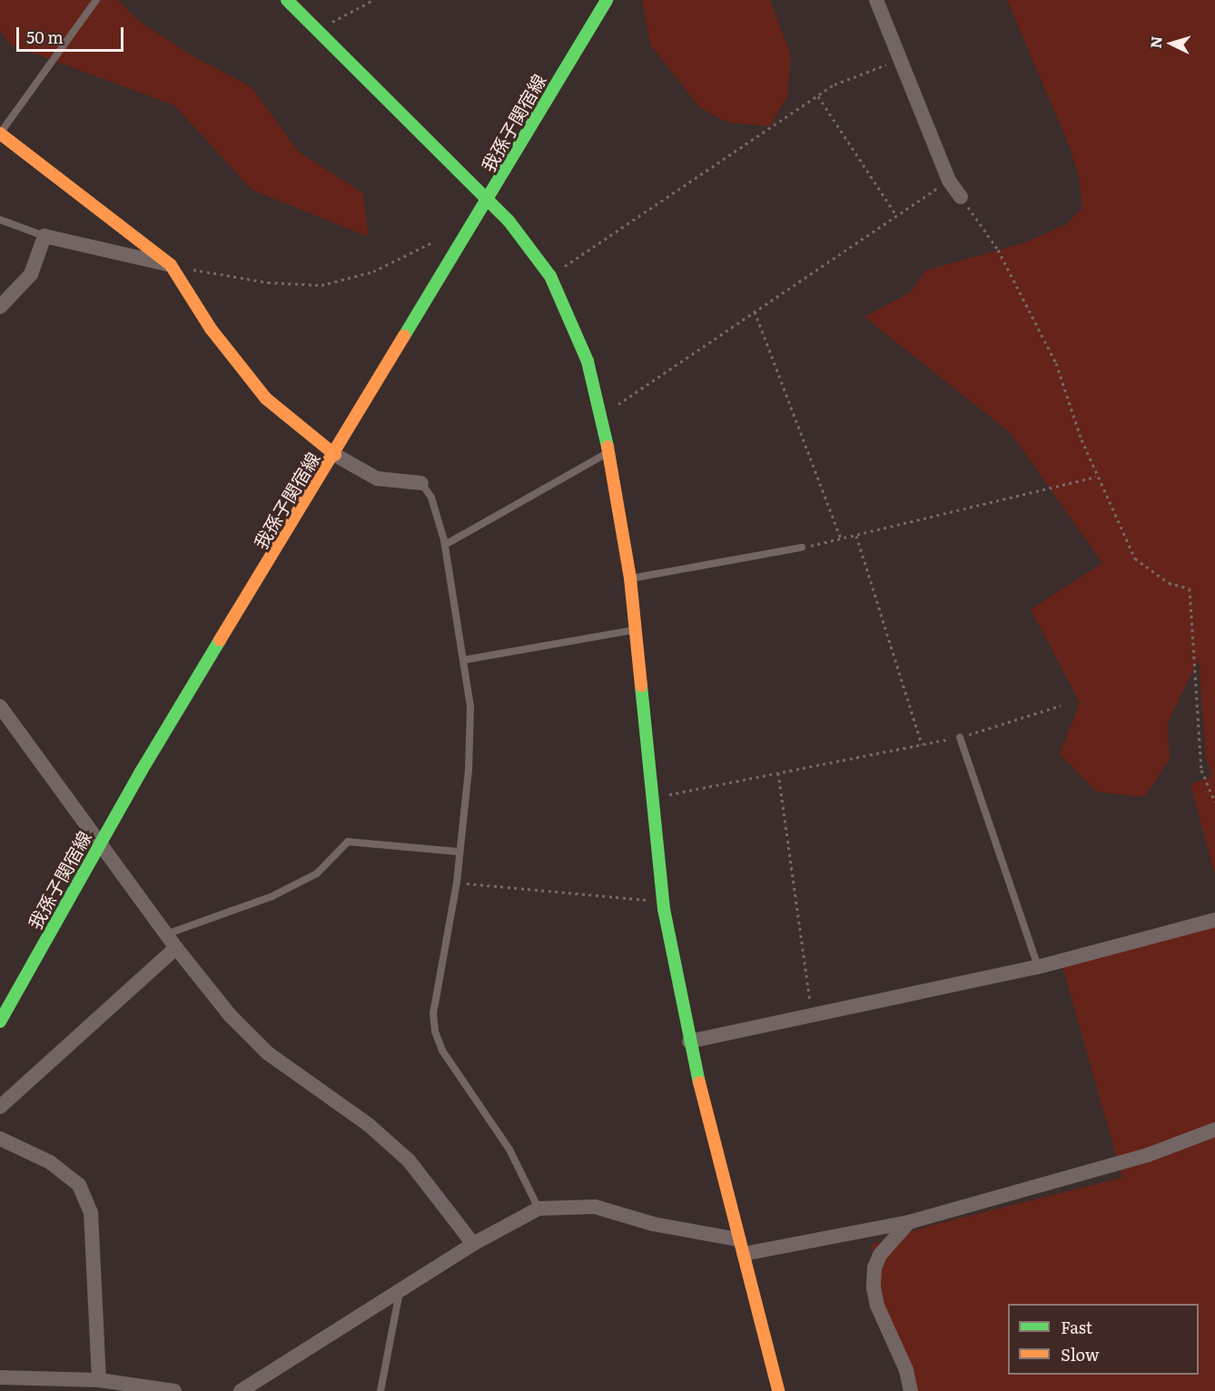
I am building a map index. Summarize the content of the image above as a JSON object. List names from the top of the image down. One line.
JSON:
{"streets":{"street":["我孫子関宿線"]},"legend":["Fast","Slow"],"scale_bar":"50 m","north":"left"}
